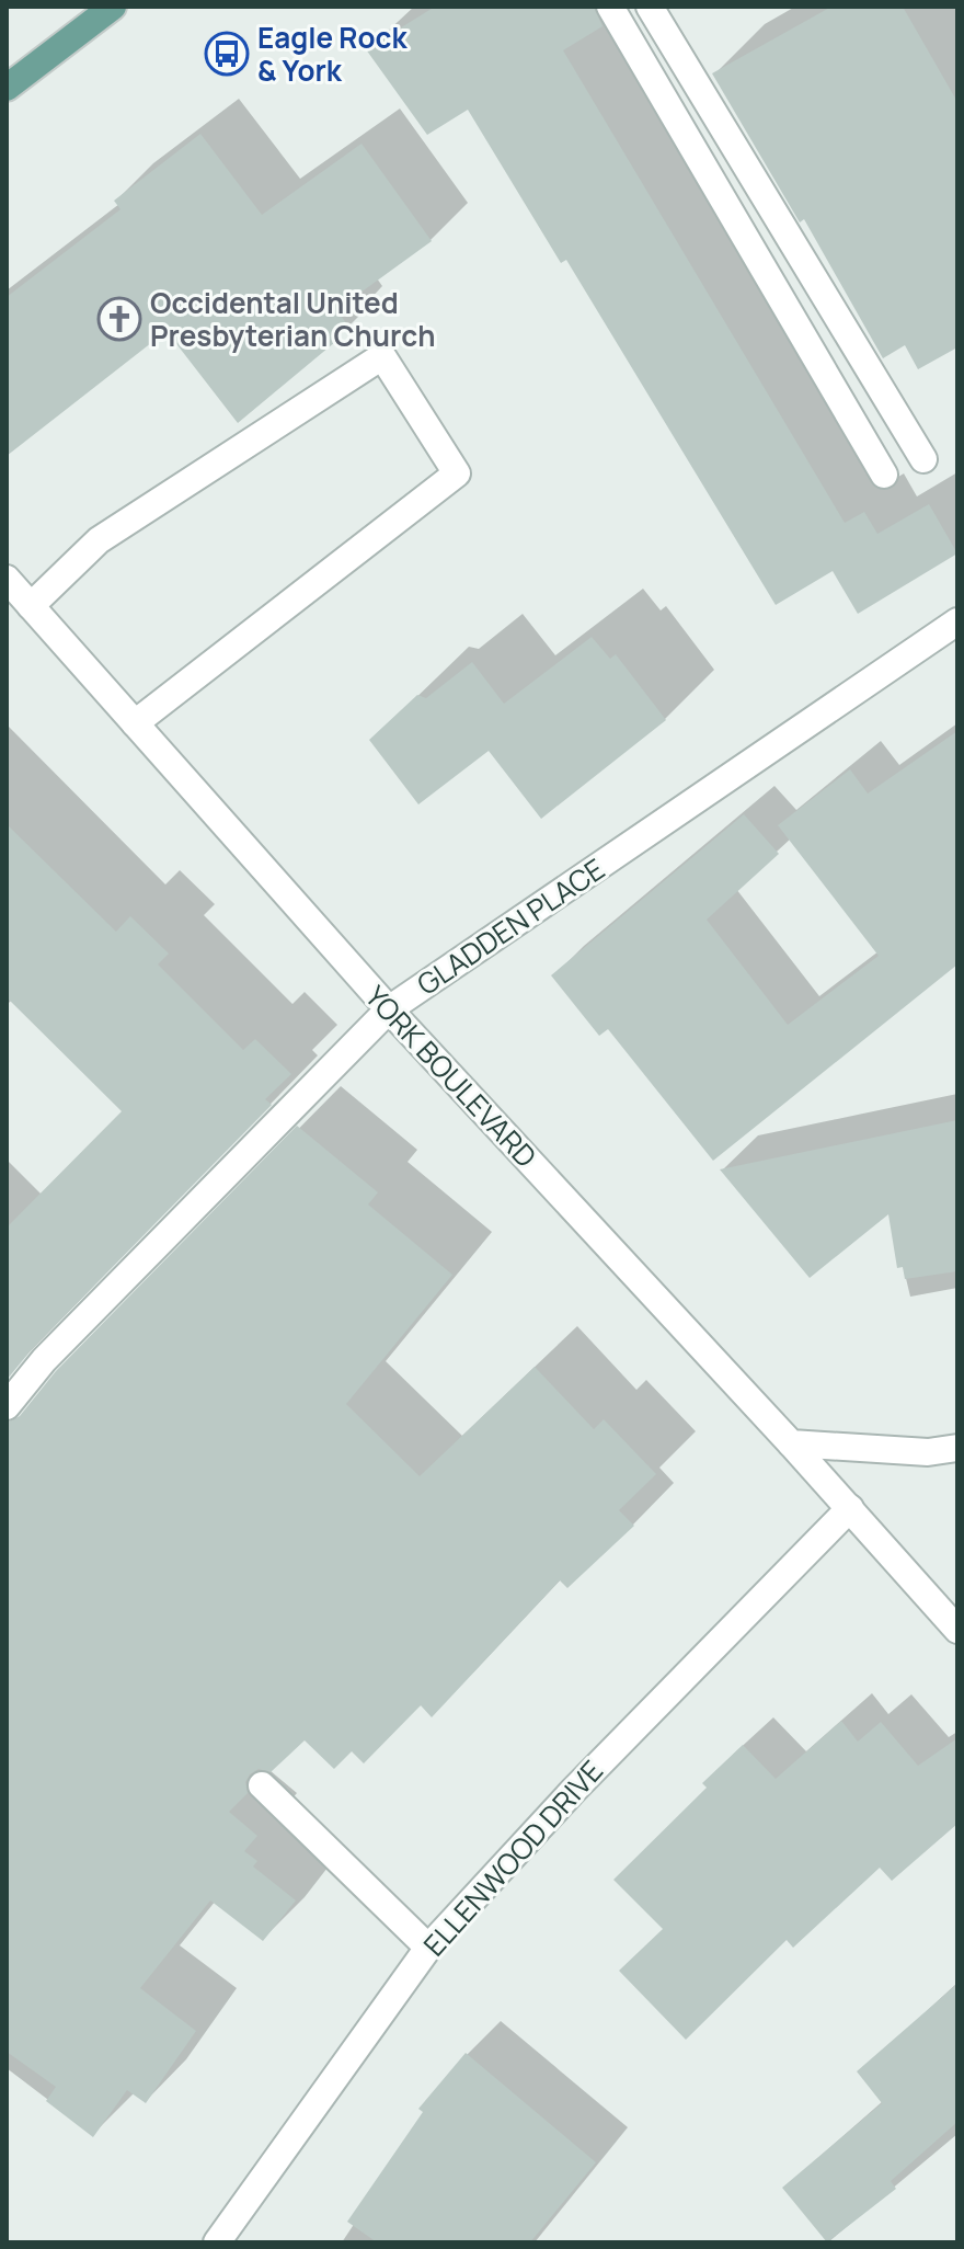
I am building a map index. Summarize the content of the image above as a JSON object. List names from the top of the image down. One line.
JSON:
{"streets":{"street":["GLADDEN PLACE","YORK BOULEVARD","ELLENWOOD DRIVE"]},"crossings":[["GLADDEN PLACE","YORK BOULEVARD"],["YORK BOULEVARD","ELLENWOOD DRIVE"]],"places":{"bus stop":["Eagle Rock & York"],"church":["Occidental United Presbyterian Church"]}}
